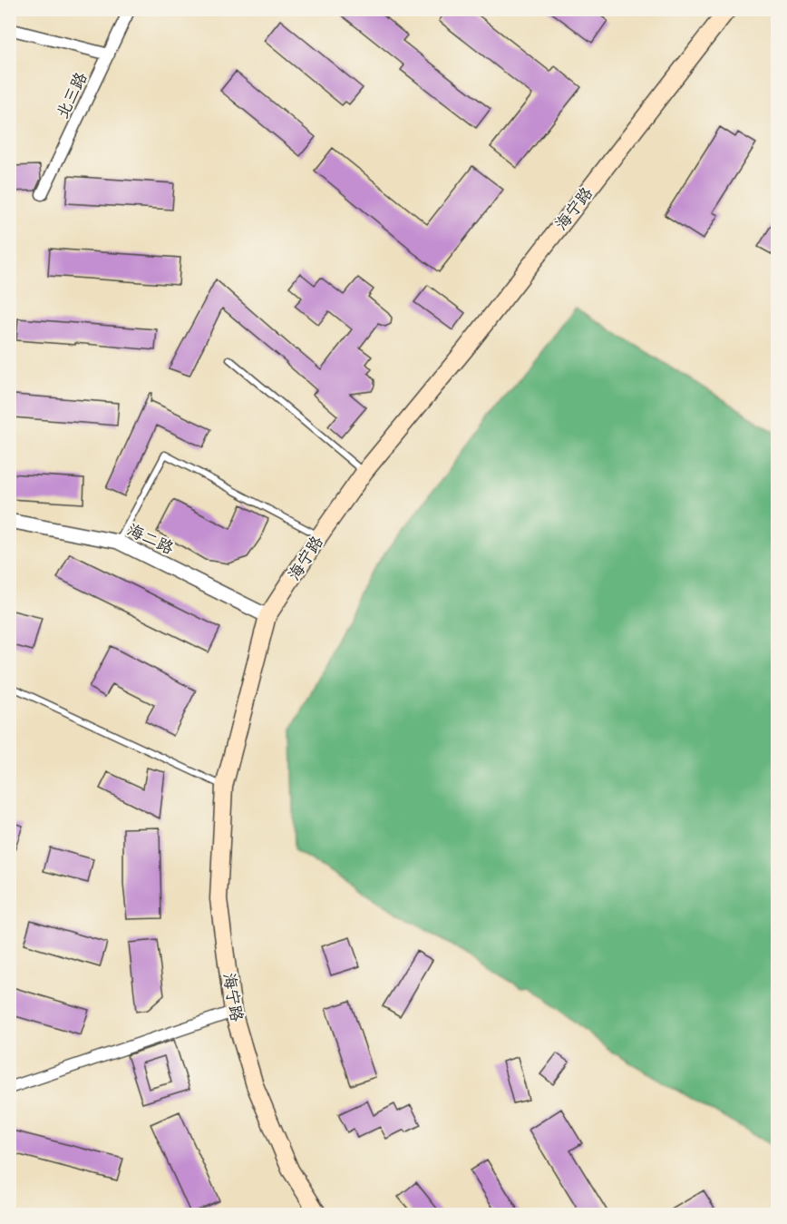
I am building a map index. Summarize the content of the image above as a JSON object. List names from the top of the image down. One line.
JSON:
{"streets":{"main road":["海宁路"],"street":["北三路","海二路"]},"crossings":[["海宁路","海二路"]]}
